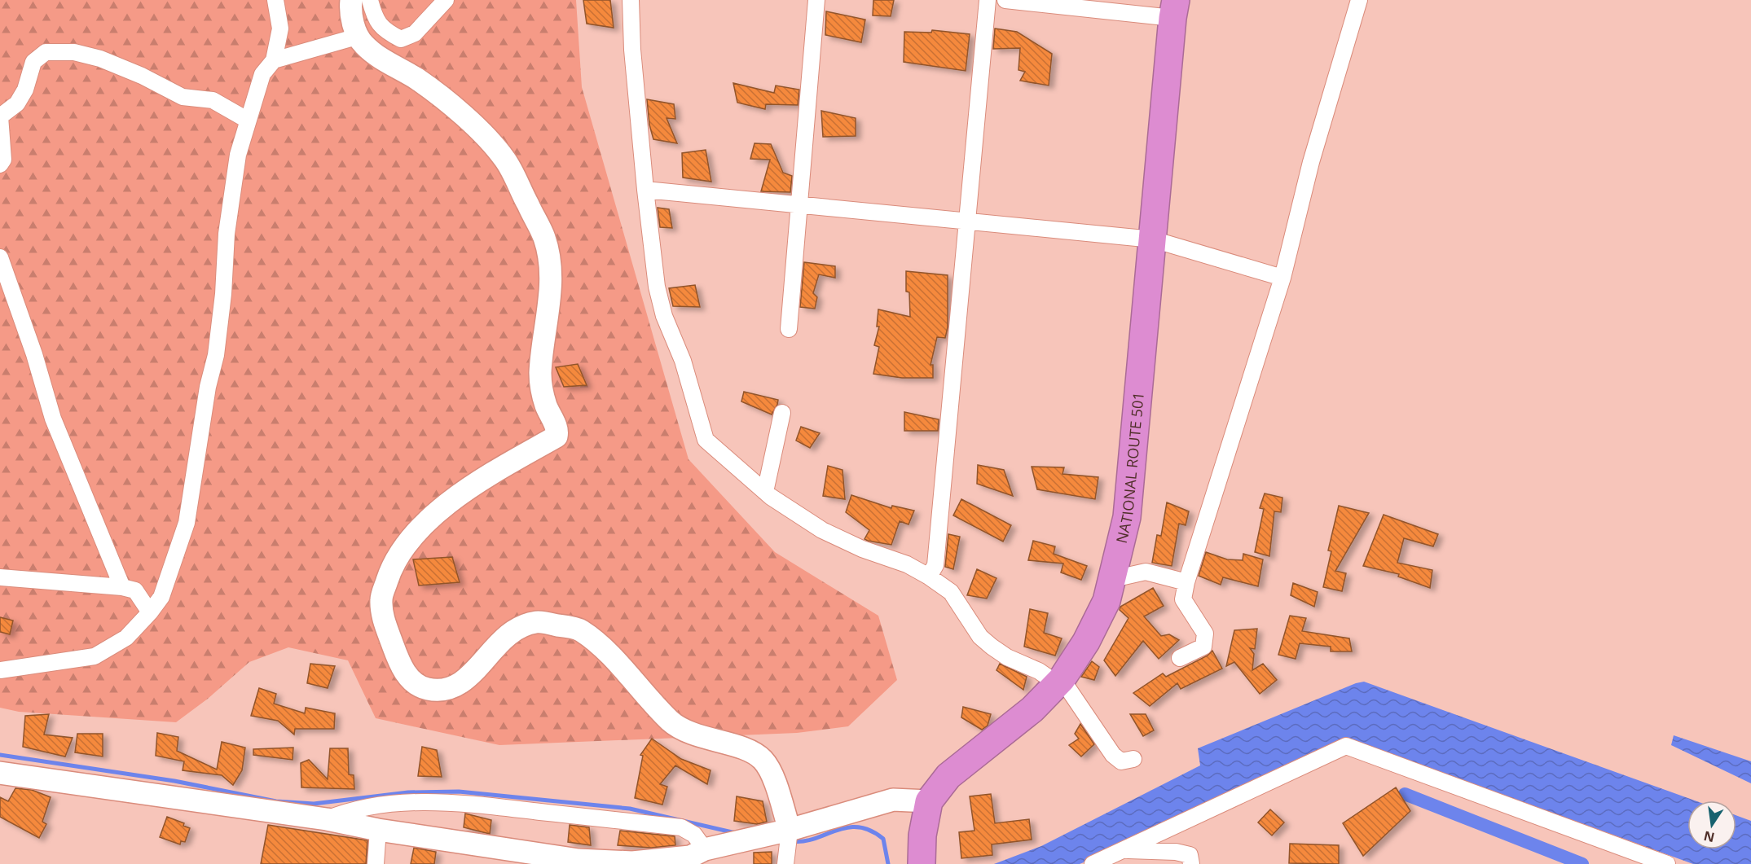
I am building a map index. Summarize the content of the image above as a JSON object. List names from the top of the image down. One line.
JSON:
{"streets":{"highway":["NATIONAL ROUTE 501"]},"north":"bottom"}
